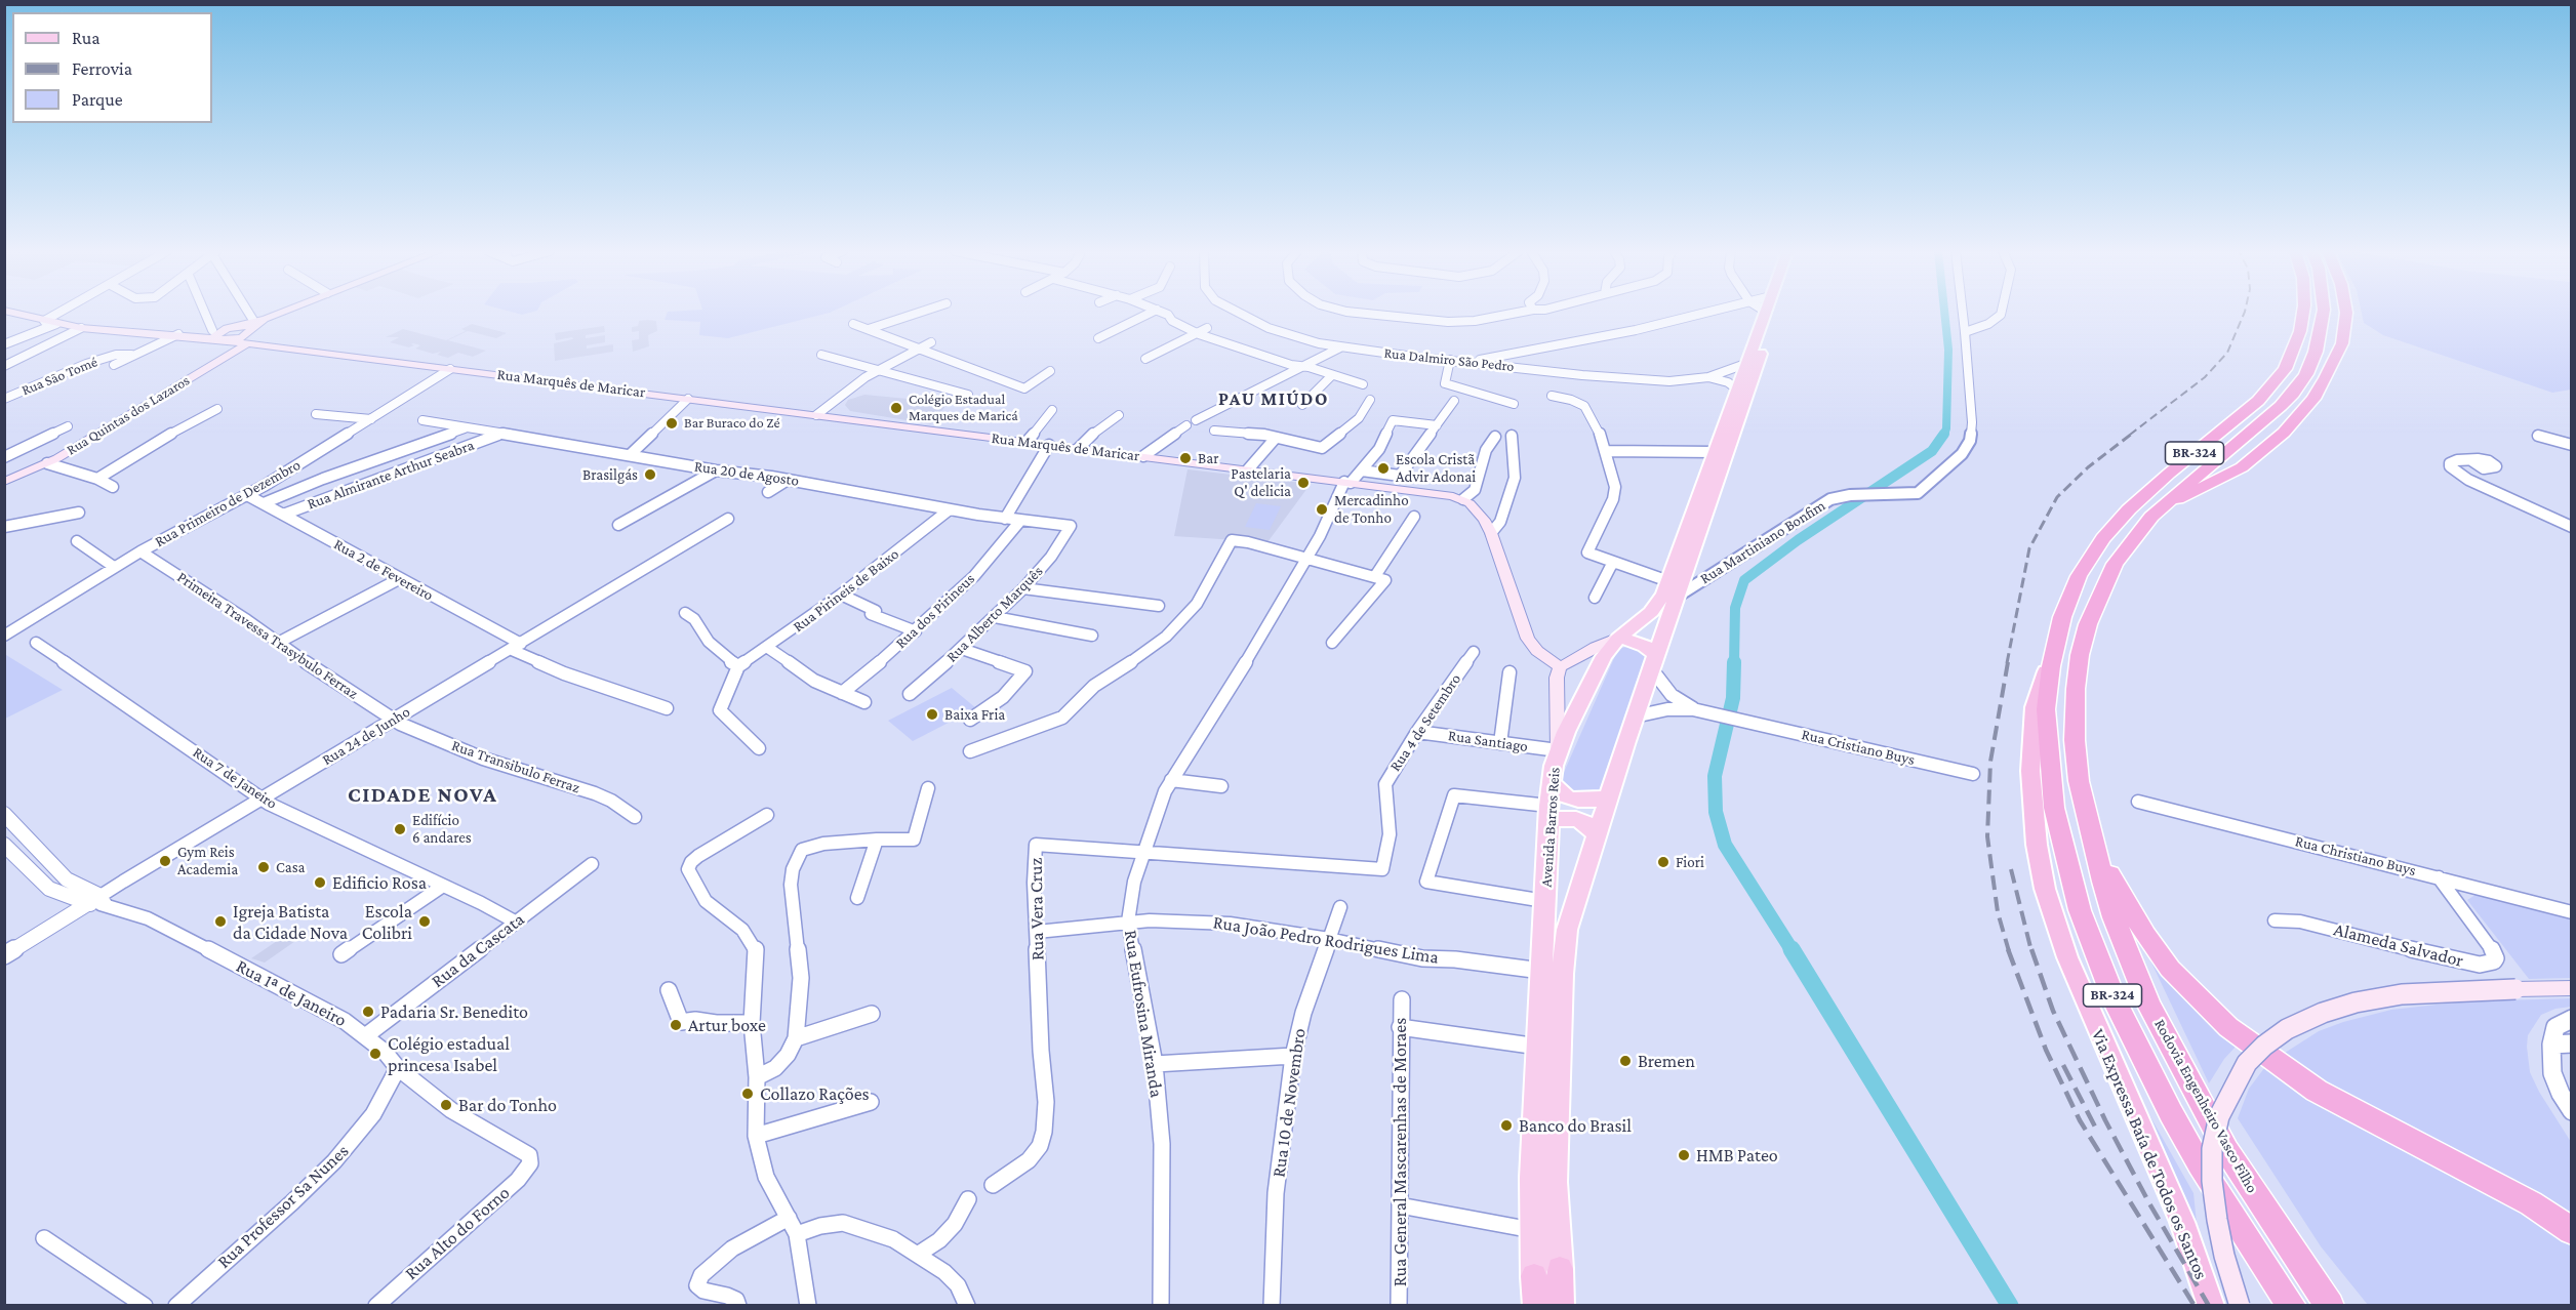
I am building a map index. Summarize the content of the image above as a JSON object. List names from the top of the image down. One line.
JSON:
{"streets":{"highway":["BR-324","Avenida Barros Reis","Rodovia Engenheiro Vasco Filho","Via Expressa Baía de Todos os Santos"],"main road":["Rua Marquês de Maricar","Rua Quintas dos Lazaros"],"street":["Rua Dalmiro São Pedro","Rua Sāo Tomé","Rua 20 de Agosto","Rua Almirante Arthur Seabra","Rua Primeiro de Dezembro","Rua Martiniano Bonfim","Rua 2 de Fevereiro","Rua Pirineis de Baixo","Rua dos Pirineus","Rua Alberto Marquês","Primeira Travessa Trasybulo Ferraz","Rua 4 de Setembro","Rua 24 de Junho","Rua Santiago","Rua Cristiano Buys","Rua Transibulo Ferraz","Rua 7 de Janeiro","Rua Christiano Buys","Rua Vera Cruz","Rua João Pedro Rodrigues Lima","Alameda Salvador","Rua da Cascata","Rua 1ª de Janeiro","Rua Eufrosina Miranda","Rua 10 de Novembro","Rua General Mascarenhas de Moraes","Rua Professor Sa Nunes","Rua Alto do Forno"]},"crossings":[["Rua Dalmiro São Pedro","Avenida Barros Reis"],["Rua Marquês de Maricar","Rua Quintas dos Lazaros"],["Rua Marquês de Maricar","Rua Primeiro de Dezembro"],["Rua Marquês de Maricar","Rua Eufrosina Miranda"],["Rua 20 de Agosto","Rua Almirante Arthur Seabra"],["Rua 20 de Agosto","Rua Pirineis de Baixo"],["Rua 20 de Agosto","Rua dos Pirineus"],["Rua 20 de Agosto","Rua Alberto Marquês"],["Rua Almirante Arthur Seabra","Rua 2 de Fevereiro"],["Rua Primeiro de Dezembro","Rua 2 de Fevereiro"],["Rua Primeiro de Dezembro","Primeira Travessa Trasybulo Ferraz"],["Rua 2 de Fevereiro","Rua 24 de Junho"],["Primeira Travessa Trasybulo Ferraz","Rua 24 de Junho"],["Primeira Travessa Trasybulo Ferraz","Rua Transibulo Ferraz"],["Rua 4 de Setembro","Rua Santiago"],["Rua 4 de Setembro","Rua Vera Cruz"],["Rua 24 de Junho","Rua Transibulo Ferraz"],["Rua 24 de Junho","Rua 7 de Janeiro"],["Rua 24 de Junho","Rua 1ª de Janeiro"],["Rua Santiago","Avenida Barros Reis"],["Rua 7 de Janeiro","Rua da Cascata"],["Avenida Barros Reis","Rua João Pedro Rodrigues Lima"],["Rua Christiano Buys","Alameda Salvador"],["Rua Vera Cruz","Rua João Pedro Rodrigues Lima"],["Rua Vera Cruz","Rua Eufrosina Miranda"],["Rua João Pedro Rodrigues Lima","Rua Eufrosina Miranda"],["Rua João Pedro Rodrigues Lima","Rua 10 de Novembro"],["Rua da Cascata","Rua 1ª de Janeiro"],["Rua 1ª de Janeiro","Rua Professor Sa Nunes"],["Rua 1ª de Janeiro","Rua Alto do Forno"],["Rodovia Engenheiro Vasco Filho","Via Expressa Baía de Todos os Santos"]],"districts":["PAU MIÚDO","CIDADE NOVA"],"places":["Colégio Estadual Marques de Maricá","Bar Buraco do Zé","Bar","Escola Cristã Advir Adonai","Brasilgás","Pastelaria Q' delicia","Mercadinho de Tonho","Baixa Fria","Edifício 6 andares","Gym Reis Academia","Fiori","Casa","Edificio Rosa","Igreja Batista da Cidade Nova","Escola Colibri","Padaria Sr. Benedito","Artur boxe","Colégio estadual princesa Isabel","Bremen","Collazo Rações","Bar do Tonho","Banco do Brasil","HMB Pateo"],"legend":["Rua","Ferrovia","Parque"]}
